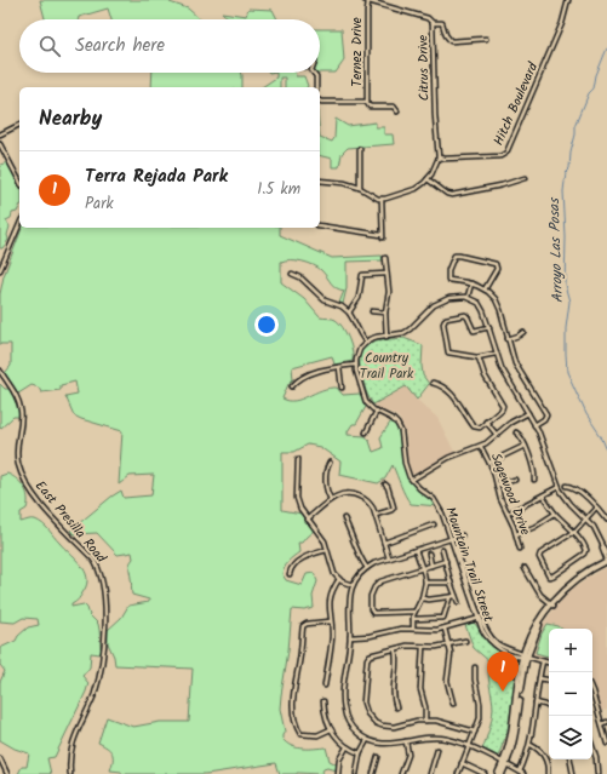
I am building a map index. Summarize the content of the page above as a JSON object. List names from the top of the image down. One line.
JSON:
{"streets":{"street":["Ternez Drive","Citrus Drive","Hitch Boulevard","Sagewood Drive","East Presilla Road","Mountain Trail Street"]},"crossings":[["Ternez Drive","Citrus Drive"],["Citrus Drive","Hitch Boulevard"]],"water":["Arroyo Las Posas"],"parks":["Country Trail Park"],"page":{"search":"Search here","heading":"Nearby","list":[{"mark":"1","name":"Terra Rejada Park","note":"Park","value":"1.5 km"}],"map_buttons":["+","−"],"pins":"1"}}
